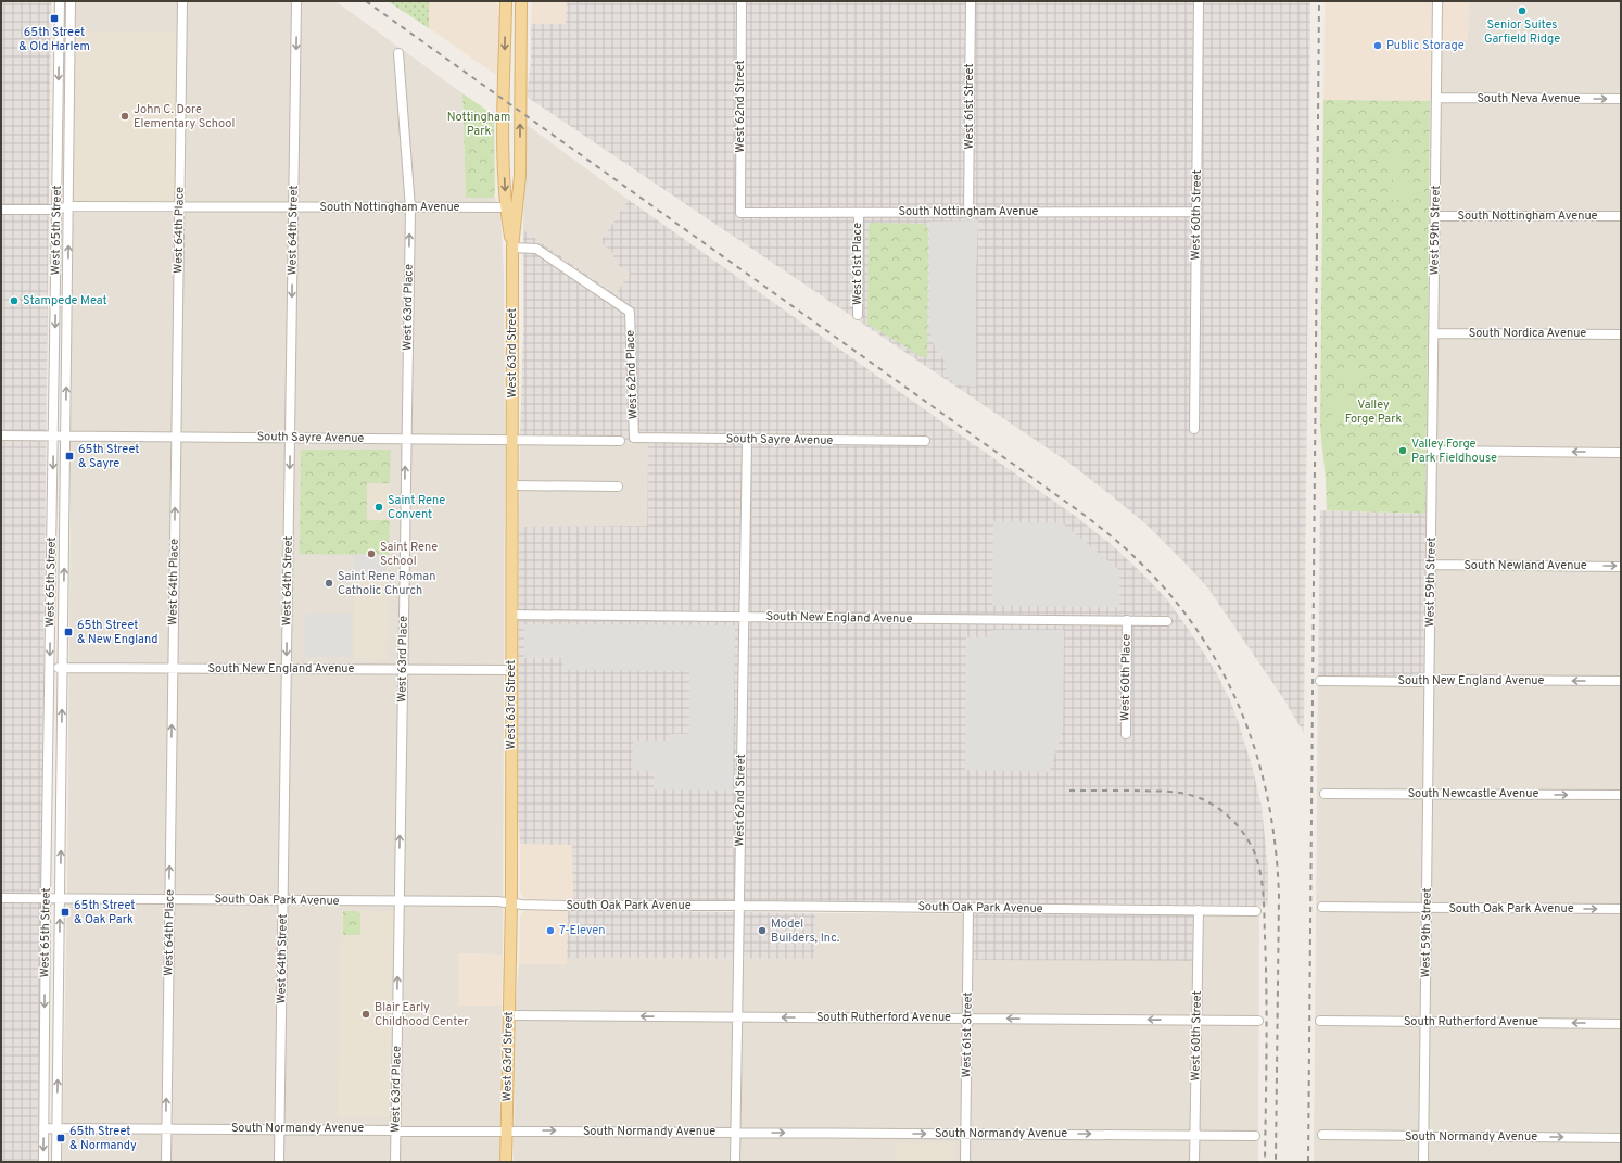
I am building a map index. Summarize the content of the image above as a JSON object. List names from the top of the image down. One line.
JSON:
{"streets":{"main road":["West 63rd Street"],"street":["South Neva Avenue","West 62nd Street","West 61st Street","South Nottingham Avenue","West 60th Street","West 65th Street","West 64th Place","West 64th Street","West 59th Street","West 61st Place","West 63rd Place","South Nordica Avenue","West 62nd Place","South Sayre Avenue","South Newland Avenue","South New England Avenue","West 60th Place","South Newcastle Avenue","South Oak Park Avenue","South Rutherford Avenue","South Normandy Avenue"]},"crossings":[["South Neva Avenue","West 59th Street"],["West 62nd Street","South Nottingham Avenue"],["West 62nd Street","South Sayre Avenue"],["West 62nd Street","South New England Avenue"],["West 62nd Street","South Oak Park Avenue"],["West 62nd Street","South Rutherford Avenue"],["West 62nd Street","South Normandy Avenue"],["West 61st Street","South Nottingham Avenue"],["West 61st Street","South Oak Park Avenue"],["West 61st Street","South Rutherford Avenue"],["West 61st Street","South Normandy Avenue"],["South Nottingham Avenue","West 60th Street"],["South Nottingham Avenue","West 65th Street"],["South Nottingham Avenue","West 64th Place"],["South Nottingham Avenue","West 64th Street"],["South Nottingham Avenue","West 59th Street"],["South Nottingham Avenue","West 61st Place"],["South Nottingham Avenue","West 63rd Place"],["South Nottingham Avenue","West 63rd Street"],["West 60th Street","South Oak Park Avenue"],["West 60th Street","South Rutherford Avenue"],["West 60th Street","South Normandy Avenue"],["West 65th Street","South Sayre Avenue"],["West 65th Street","South New England Avenue"],["West 65th Street","South Oak Park Avenue"],["West 65th Street","South Normandy Avenue"],["West 64th Place","South Sayre Avenue"],["West 64th Place","South New England Avenue"],["West 64th Place","South Oak Park Avenue"],["West 64th Place","South Normandy Avenue"],["West 64th Street","South Sayre Avenue"],["West 64th Street","South New England Avenue"],["West 64th Street","South Oak Park Avenue"],["West 64th Street","South Normandy Avenue"],["West 59th Street","South Nordica Avenue"],["West 59th Street","South Newland Avenue"],["West 59th Street","South New England Avenue"],["West 59th Street","South Newcastle Avenue"],["West 59th Street","South Oak Park Avenue"],["West 59th Street","South Rutherford Avenue"],["West 59th Street","South Normandy Avenue"],["West 63rd Place","South Sayre Avenue"],["West 63rd Place","South New England Avenue"],["West 63rd Place","South Oak Park Avenue"],["West 63rd Place","South Normandy Avenue"],["West 63rd Street","West 62nd Place"],["West 63rd Street","South Sayre Avenue"],["West 63rd Street","South New England Avenue"],["West 63rd Street","South Oak Park Avenue"],["West 63rd Street","South Rutherford Avenue"],["West 63rd Street","South Normandy Avenue"],["West 62nd Place","South Sayre Avenue"],["South New England Avenue","West 60th Place"]],"one_way":["South Neva Avenue","West 64th Place","West 64th Street","West 63rd Place","South Newland Avenue","South Newcastle Avenue","South Rutherford Avenue","South Normandy Avenue"],"parks":["Nottingham Park","Valley Forge Park"],"places":{"other":["Senior Suites Garfield Ridge","Public Storage","John C. Dore Elementary School","Stampede Meat","Valley Forge Park Fieldhouse","Saint Rene Convent","Saint Rene School","Saint Rene Roman Catholic Church","7-Eleven","Model Builders, Inc.","Blair Early Childhood Center"],"transit":["65th Street & Old Harlem","65th Street & Sayre","65th Street & New England","65th Street & Oak Park","65th Street & Normandy"]}}
